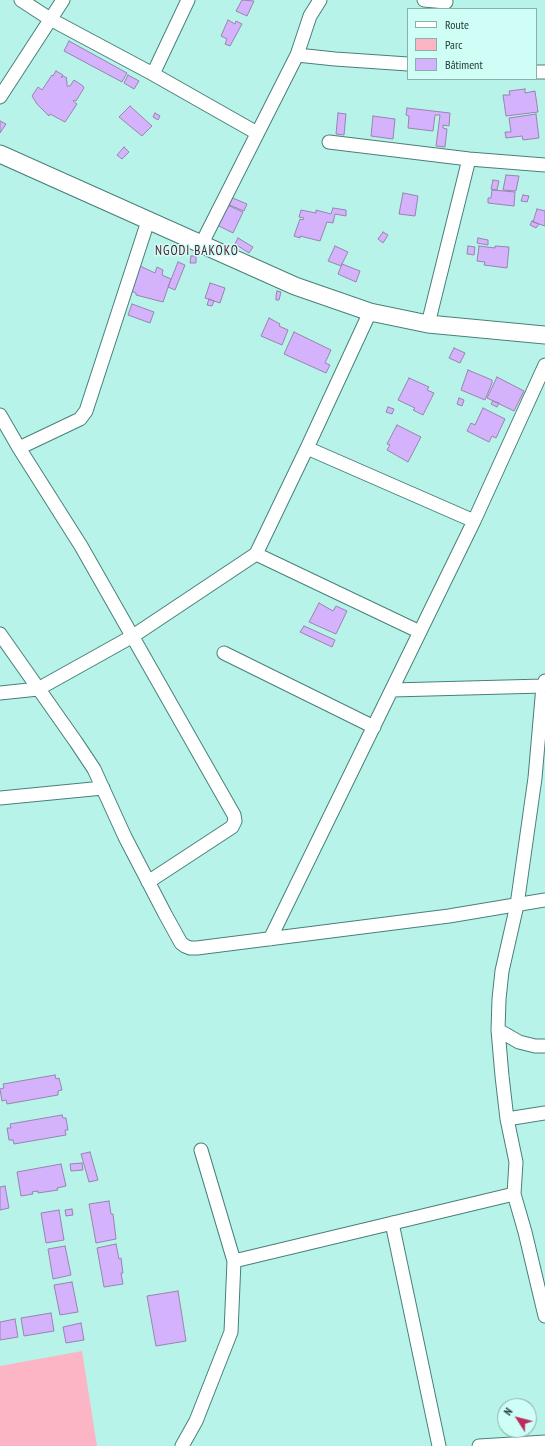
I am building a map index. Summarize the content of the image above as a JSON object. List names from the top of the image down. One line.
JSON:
{"districts":["NGODI BAKOKO"],"legend":["Route","Parc","Bâtiment"],"north":"top left"}
